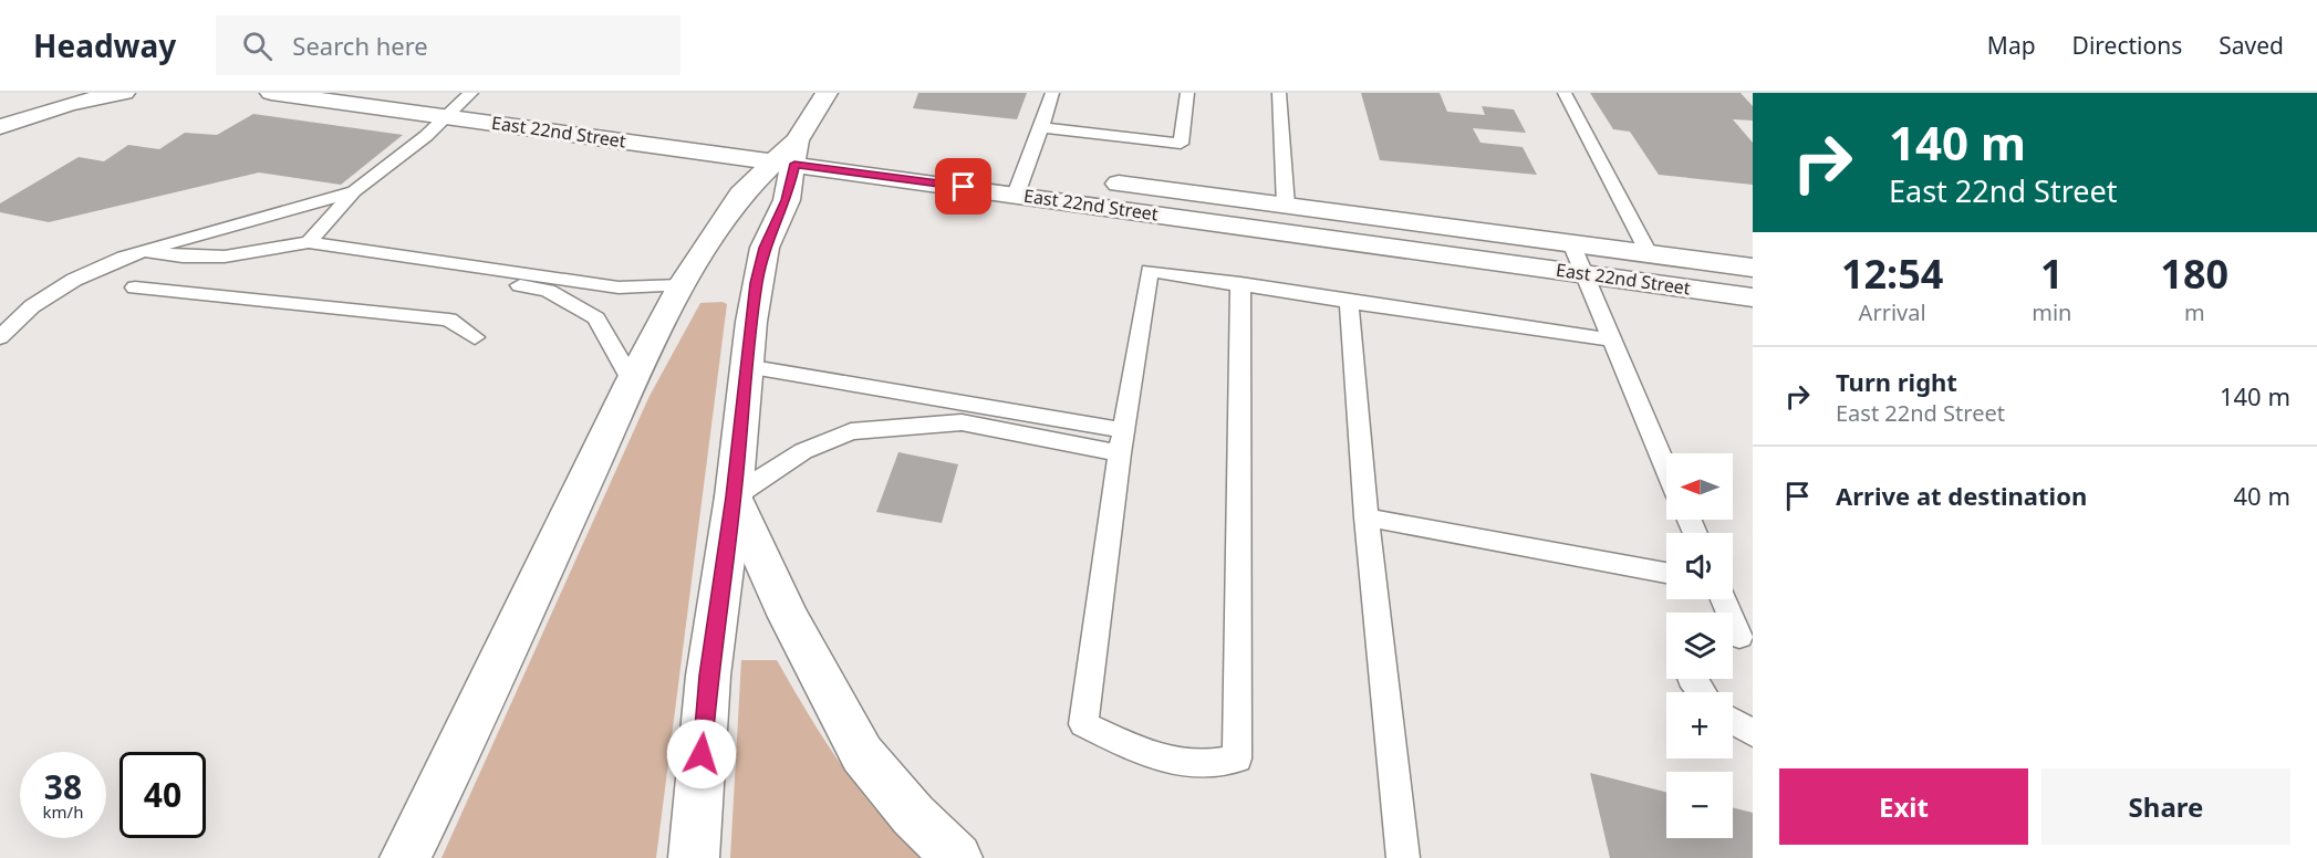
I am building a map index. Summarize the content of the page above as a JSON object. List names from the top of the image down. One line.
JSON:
{"streets":{"main road":["East 22nd Street"]},"north":"left","page":{"header":"Headway","search":"Search here","nav":["Map","Directions","Saved"],"turn":["140 m","East 22nd Street"],"eta":["12:54","Arrival","1","min","180","m"],"list":[{"name":"Turn right","note":"East 22nd Street","value":"140 m"},{"name":"Arrive at destination","value":"40 m"}],"map_buttons":["+","−"],"speed":"38 km/h","limit":"40","buttons":["Exit","Share"]}}
